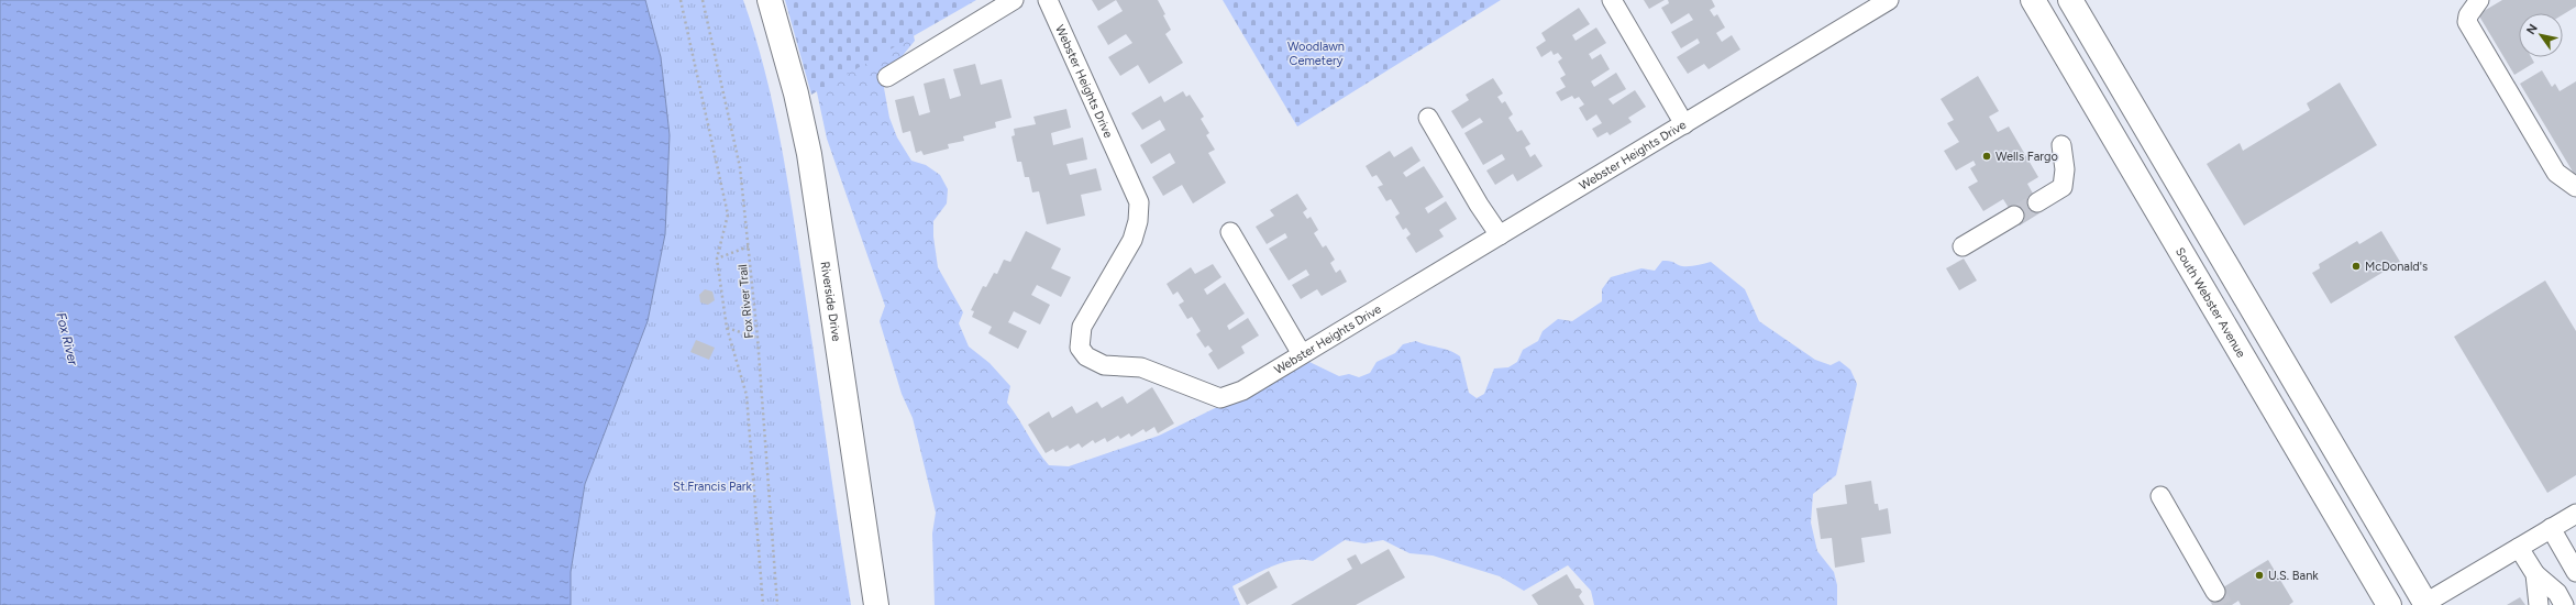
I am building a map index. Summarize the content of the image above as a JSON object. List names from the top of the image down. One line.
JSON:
{"streets":{"main road":["Riverside Drive","South Webster Avenue"],"street":["Webster Heights Drive"],"path":["Fox River Trail"]},"water":["Fox River"],"parks":["Woodlawn Cemetery","St.Francis Park"],"places":["Wells Fargo","McDonald's","U.S. Bank"],"north":"top left"}
